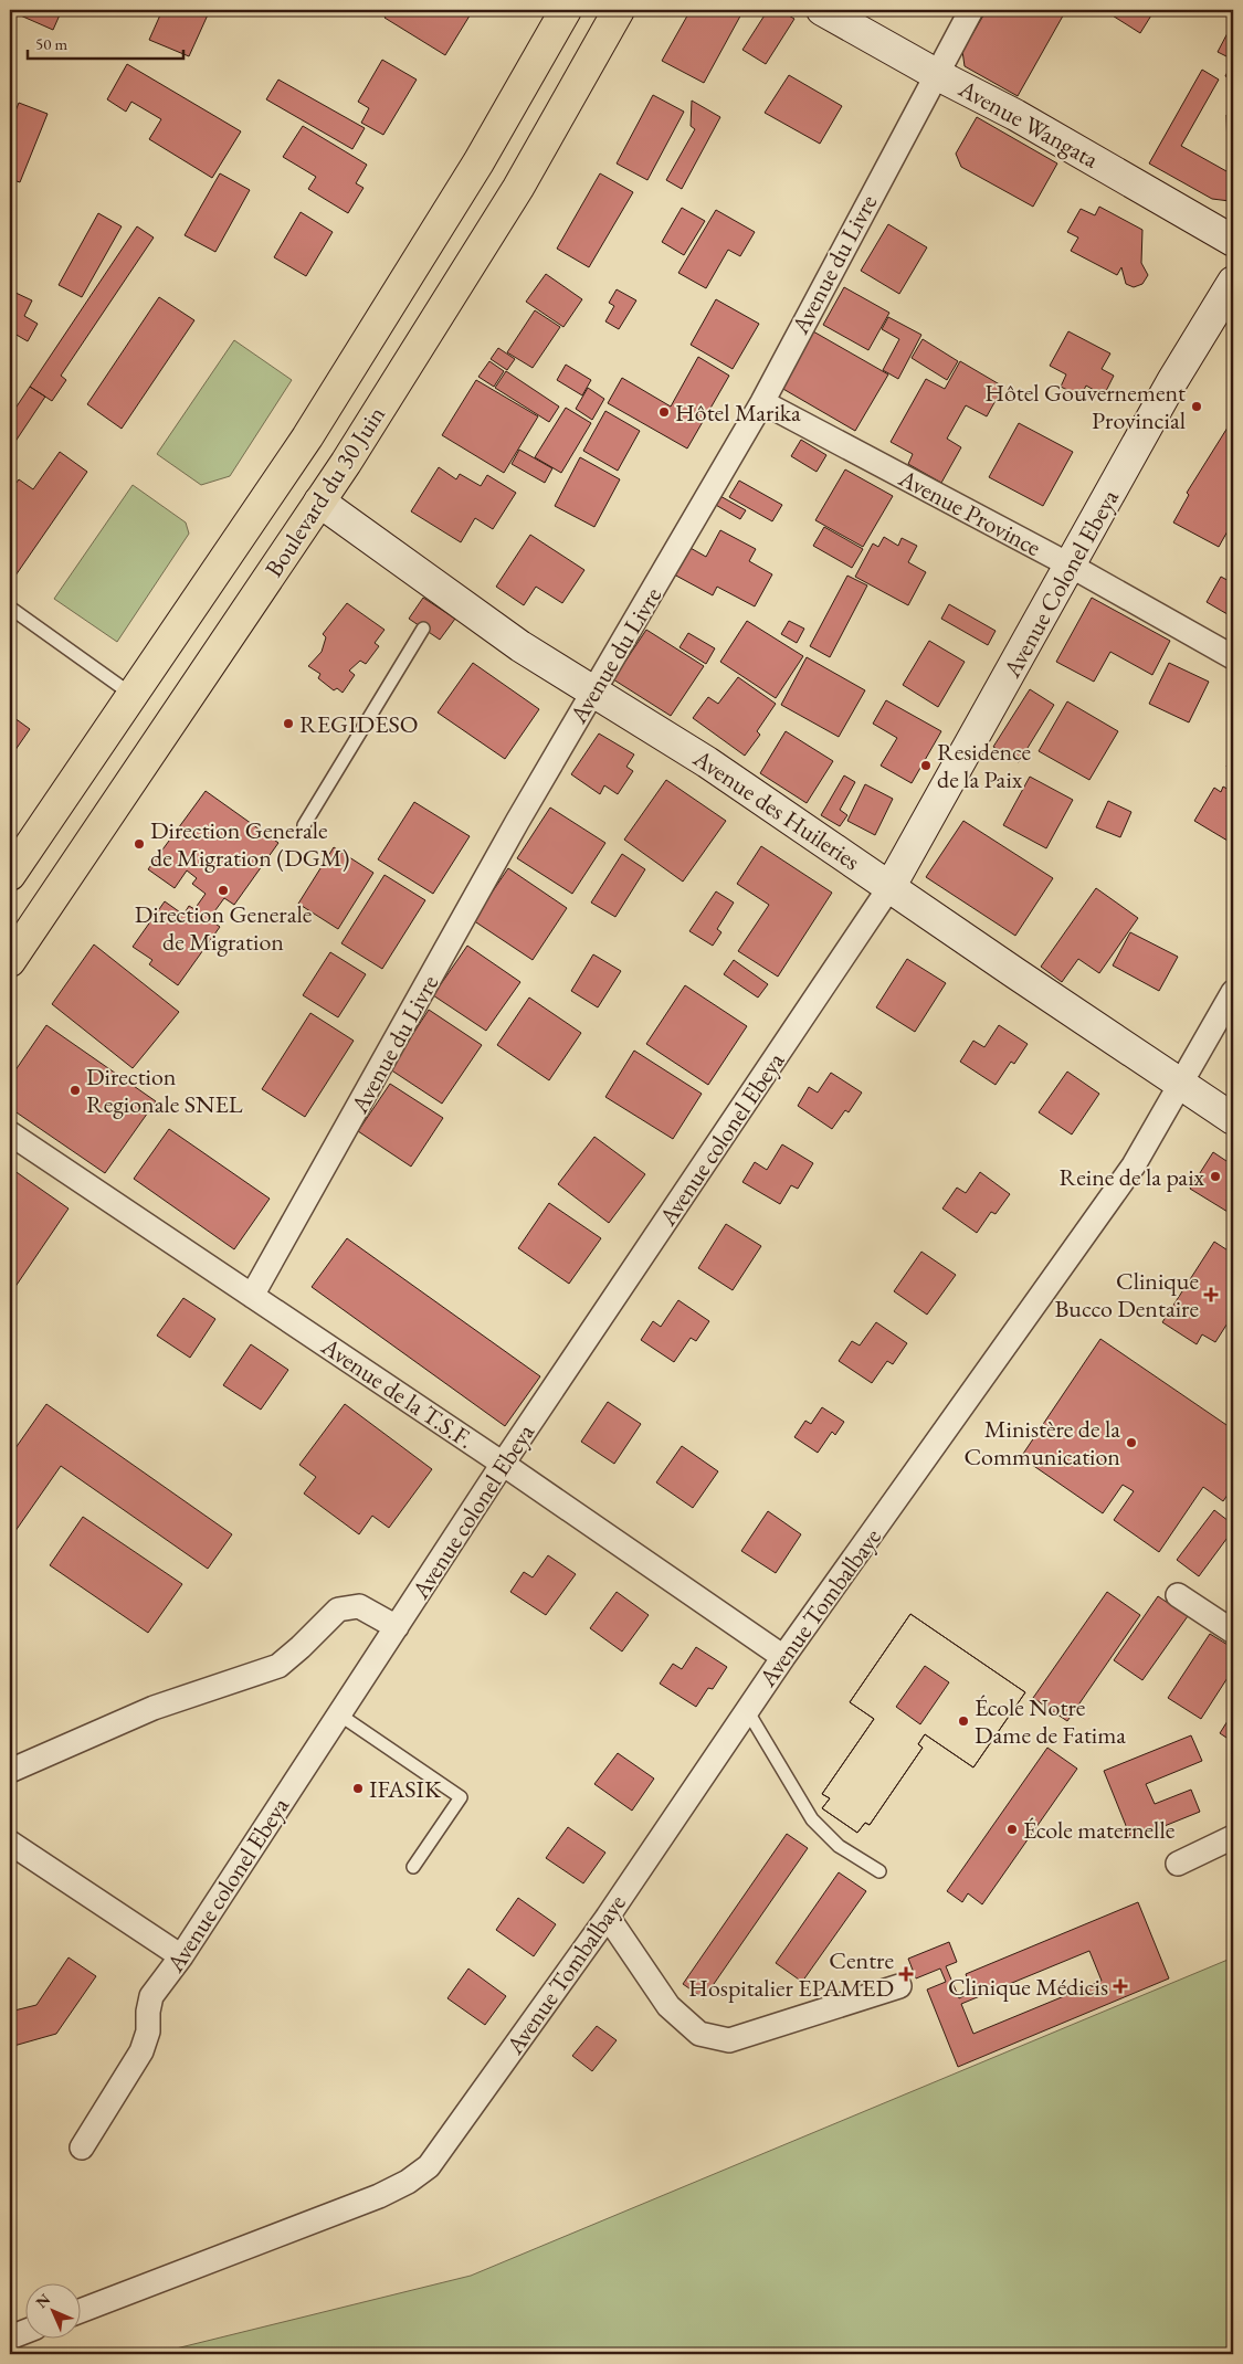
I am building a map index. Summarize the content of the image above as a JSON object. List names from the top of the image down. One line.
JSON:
{"streets":{"main road":["Boulevard du 30 Juin"],"street":["Avenue Wangata","Avenue du Livre","Avenue Province","Avenue Colonel Ebeya","Avenue des Huileries","Avenue colonel Ebeya","Avenue de la T.S.F.","Avenue Tombalbaye"]},"crossings":[["Avenue Wangata","Avenue du Livre"],["Avenue du Livre","Avenue Province"],["Avenue du Livre","Avenue des Huileries"],["Avenue du Livre","Avenue de la T.S.F."],["Boulevard du 30 Juin","Avenue des Huileries"],["Avenue Province","Avenue Colonel Ebeya"],["Avenue Colonel Ebeya","Avenue des Huileries"],["Avenue Colonel Ebeya","Avenue colonel Ebeya"],["Avenue des Huileries","Avenue colonel Ebeya"],["Avenue des Huileries","Avenue Tombalbaye"],["Avenue colonel Ebeya","Avenue de la T.S.F."],["Avenue de la T.S.F.","Avenue Tombalbaye"]],"places":{"other":["Hôtel Gouvernement Provincial","Hôtel Marika","REGIDESO","Residence de la Paix","Direction Generale de Migration (DGM)","Direction Generale de Migration","Direction Regionale SNEL","Reine de la paix","Ministère de la Communication","École Notre Dame de Fatima","IFASIK","École maternelle"],"health":["Clinique Bucco Dentaire","Centre Hospitalier EPAMED","Clinique Médicis"]},"scale_bar":"50 m","north":"top left"}
